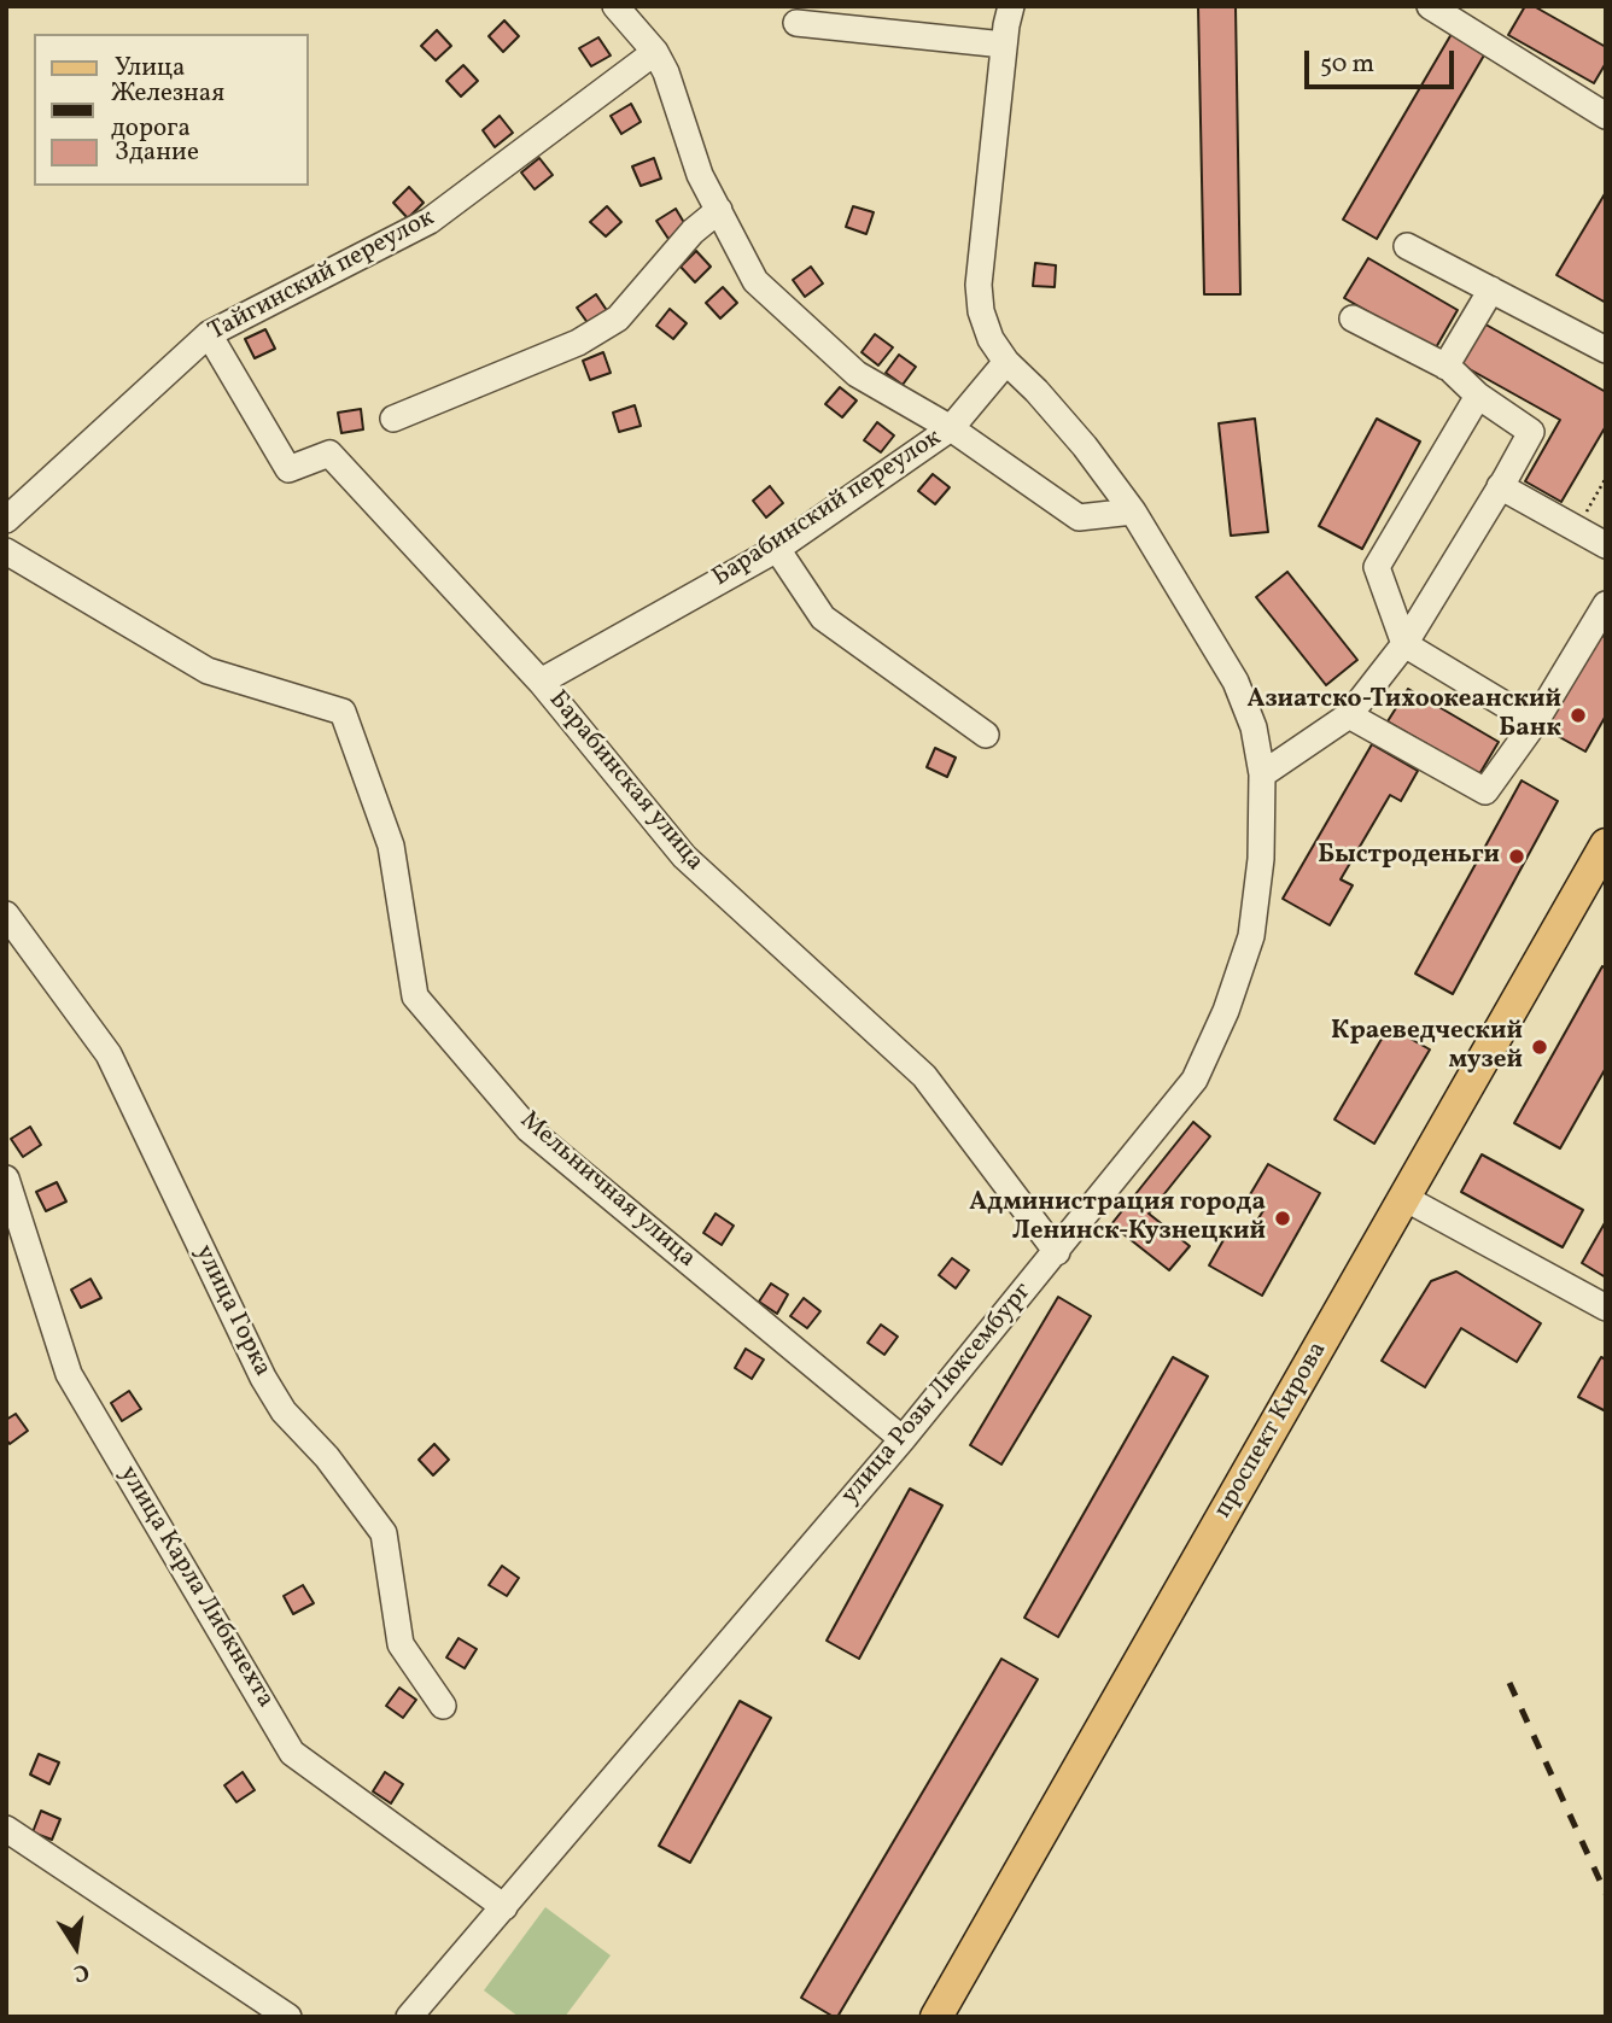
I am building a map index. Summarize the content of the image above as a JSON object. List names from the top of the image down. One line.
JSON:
{"streets":{"main road":["проспект Кирова"],"street":["Тайгинский переулок","Барабинский переулок","Барабинская улица","Мельничная улица","улица Горка","улица Розы Люксембург","улица Карла Либкнехта"]},"crossings":[["Тайгинский переулок","Барабинская улица"],["Барабинский переулок","Барабинская улица"],["Барабинский переулок","улица Розы Люксембург"],["Барабинская улица","улица Розы Люксембург"],["Мельничная улица","улица Розы Люксембург"],["улица Розы Люксембург","улица Карла Либкнехта"]],"places":["Азиатско-Тихоокеанский Банк","Быстроденьги","Краеведческий музей","Администрация города Ленинск-Кузнецкий"],"legend":["Улица","Железная дорога","Здание"],"scale_bar":"50 m","north":"bottom"}
